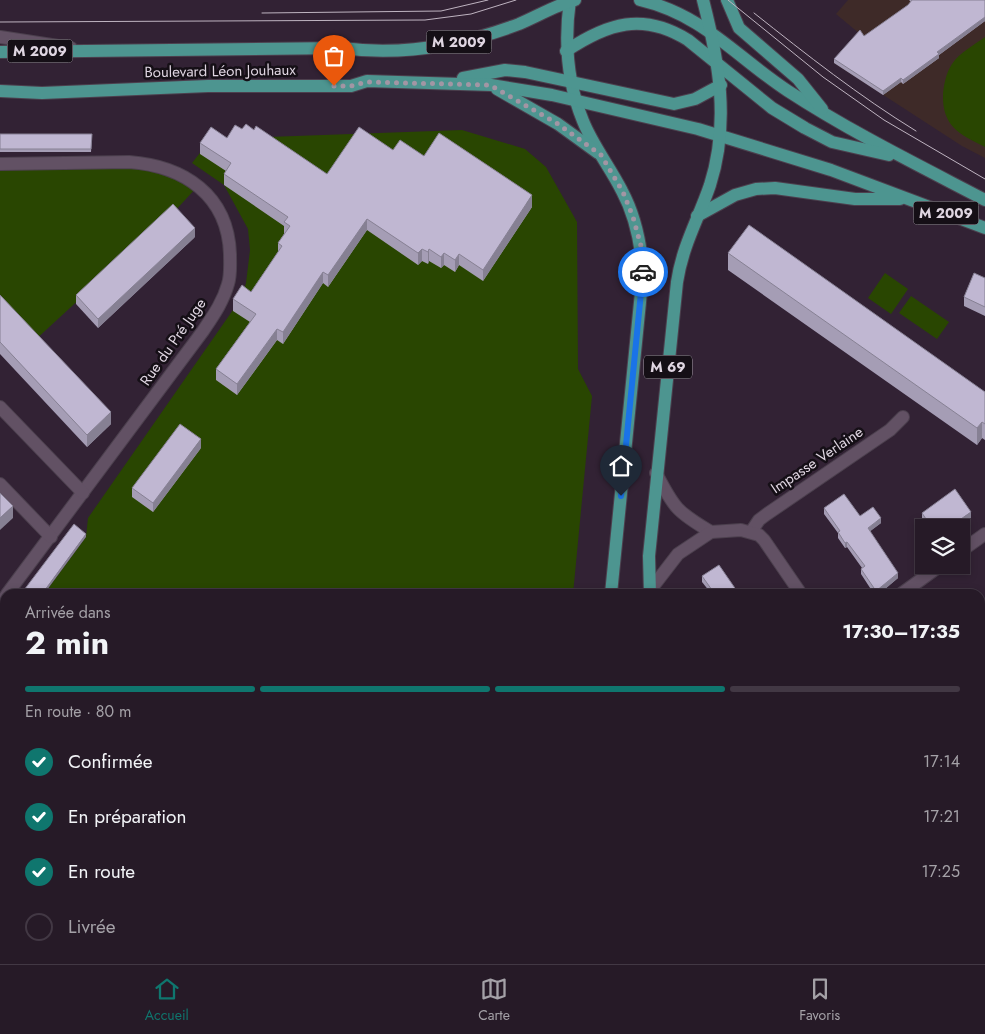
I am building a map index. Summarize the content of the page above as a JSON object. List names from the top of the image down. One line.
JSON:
{"streets":{"main road":["M 2009","Boulevard Léon Jouhaux","M 69"],"street":["Rue du Pré Juge","Impasse Verlaine"]},"crossings":[["M 2009","Boulevard Léon Jouhaux"],["M 2009","M 69"],["Boulevard Léon Jouhaux","M 69"]],"page":{"heading":["2 min","Arrivée dans","17:30–17:35"],"bar":"En route · 80 m","list":[["Confirmée","17:14"],["En préparation","17:21"],["En route","17:25"],"Livrée"],"tabs":["Accueil","Carte","Favoris"]}}
